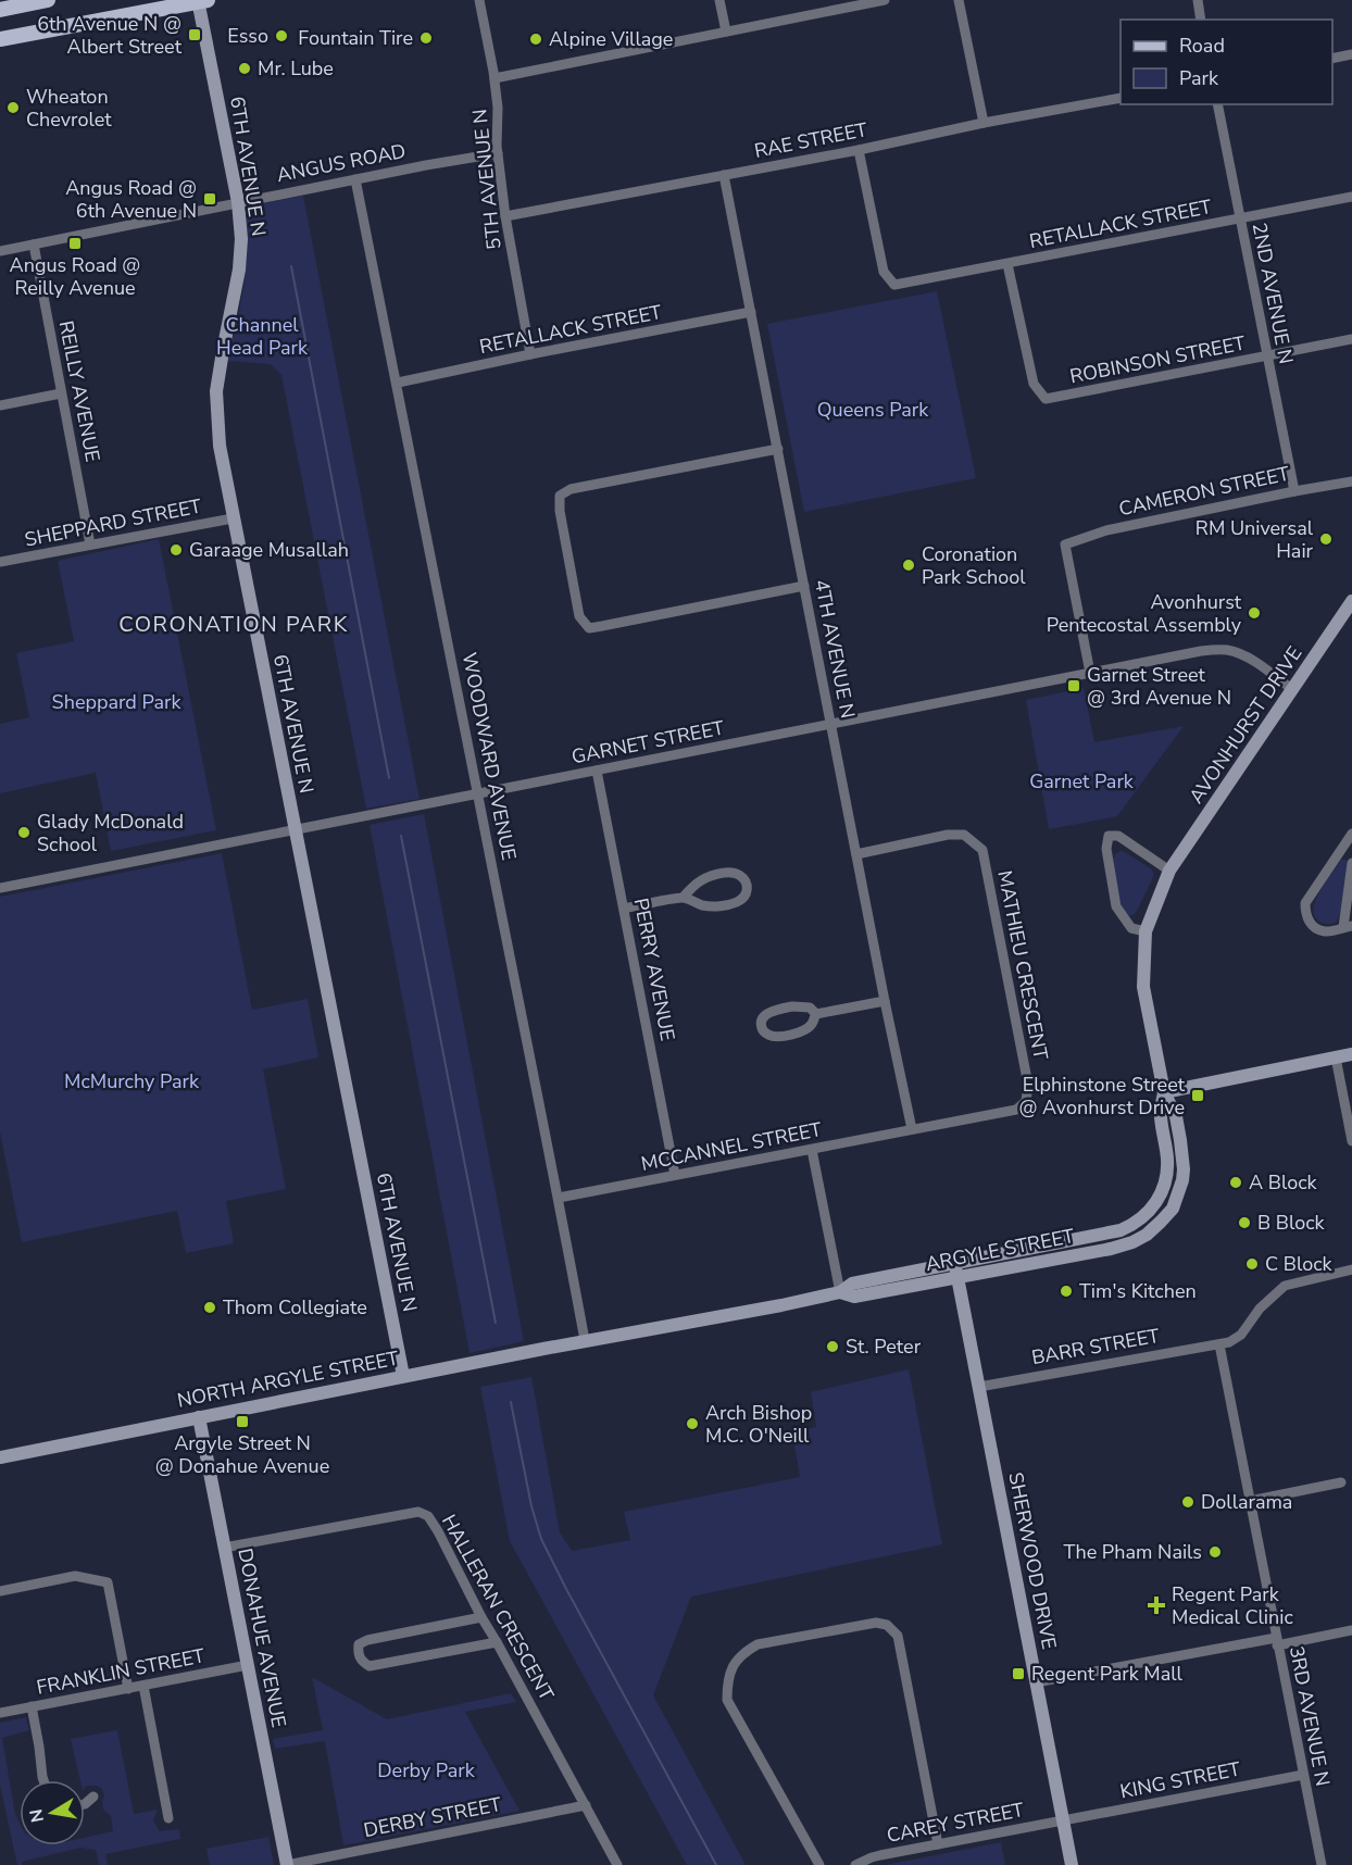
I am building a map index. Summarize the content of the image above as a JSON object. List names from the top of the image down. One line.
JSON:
{"streets":{"street":["RAE STREET","ANGUS ROAD","6TH AVENUE N","5TH AVENUE N","RETALLACK STREET","2ND AVENUE N","ROBINSON STREET","REILLY AVENUE","CAMERON STREET","SHEPPARD STREET","4TH AVENUE N","AVONHURST DRIVE","GARNET STREET","WOODWARD AVENUE","MATHIEU CRESCENT","PERRY AVENUE","MCCANNEL STREET","ARGYLE STREET","BARR STREET","NORTH ARGYLE STREET","SHERWOOD DRIVE","HALLERAN CRESCENT","DONAHUE AVENUE","FRANKLIN STREET","3RD AVENUE N","KING STREET","DERBY STREET","CAREY STREET"]},"crossings":[["RAE STREET","5TH AVENUE N"],["RAE STREET","RETALLACK STREET"],["RAE STREET","4TH AVENUE N"],["ANGUS ROAD","6TH AVENUE N"],["ANGUS ROAD","5TH AVENUE N"],["ANGUS ROAD","REILLY AVENUE"],["ANGUS ROAD","WOODWARD AVENUE"],["6TH AVENUE N","SHEPPARD STREET"],["6TH AVENUE N","GARNET STREET"],["6TH AVENUE N","NORTH ARGYLE STREET"],["5TH AVENUE N","RETALLACK STREET"],["RETALLACK STREET","2ND AVENUE N"],["RETALLACK STREET","ROBINSON STREET"],["RETALLACK STREET","4TH AVENUE N"],["RETALLACK STREET","WOODWARD AVENUE"],["2ND AVENUE N","ROBINSON STREET"],["2ND AVENUE N","CAMERON STREET"],["REILLY AVENUE","SHEPPARD STREET"],["CAMERON STREET","GARNET STREET"],["4TH AVENUE N","GARNET STREET"],["4TH AVENUE N","MATHIEU CRESCENT"],["4TH AVENUE N","MCCANNEL STREET"],["AVONHURST DRIVE","GARNET STREET"],["AVONHURST DRIVE","ARGYLE STREET"],["GARNET STREET","WOODWARD AVENUE"],["GARNET STREET","PERRY AVENUE"],["WOODWARD AVENUE","MCCANNEL STREET"],["WOODWARD AVENUE","ARGYLE STREET"],["WOODWARD AVENUE","NORTH ARGYLE STREET"],["MATHIEU CRESCENT","MCCANNEL STREET"],["PERRY AVENUE","MCCANNEL STREET"],["ARGYLE STREET","NORTH ARGYLE STREET"],["ARGYLE STREET","SHERWOOD DRIVE"],["BARR STREET","SHERWOOD DRIVE"],["BARR STREET","3RD AVENUE N"],["NORTH ARGYLE STREET","DONAHUE AVENUE"],["SHERWOOD DRIVE","KING STREET"],["SHERWOOD DRIVE","CAREY STREET"],["HALLERAN CRESCENT","DONAHUE AVENUE"],["HALLERAN CRESCENT","DERBY STREET"],["DONAHUE AVENUE","FRANKLIN STREET"],["DONAHUE AVENUE","DERBY STREET"],["3RD AVENUE N","KING STREET"],["KING STREET","CAREY STREET"]],"districts":["CORONATION PARK"],"parks":["Channel Head Park","Queens Park","Sheppard Park","Garnet Park","McMurchy Park","Derby Park"],"places":{"transit":["6th Avenue N @ Albert Street","Angus Road @ 6th Avenue N","Angus Road @ Reilly Avenue","Garnet Street @ 3rd Avenue N","Elphinstone Street @ Avonhurst Drive","Argyle Street N @ Donahue Avenue","Regent Park Mall"],"other":["Esso","Fountain Tire","Alpine Village","Mr. Lube","Wheaton Chevrolet","RM Universal Hair","Garaage Musallah","Coronation Park School","Avonhurst Pentecostal Assembly","Glady McDonald School","A Block","B Block","C Block","Tim's Kitchen","Thom Collegiate","St. Peter","Arch Bishop M.C. O'Neill","Dollarama","The Pham Nails"],"health":["Regent Park Medical Clinic"]},"legend":["Road","Park"],"north":"left"}
